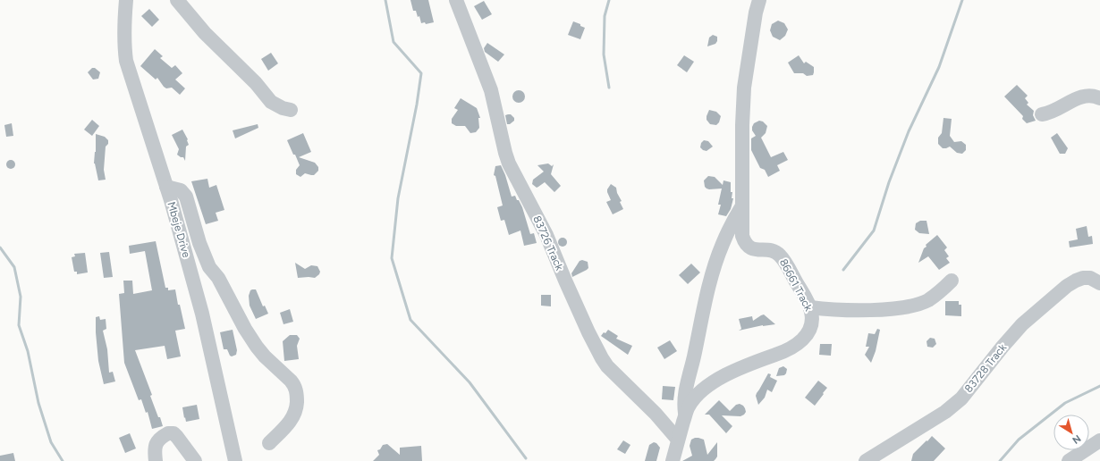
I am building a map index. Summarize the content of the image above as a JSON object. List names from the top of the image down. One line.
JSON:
{"streets":{"street":["Mbeje Drive","83726 Track","86661 Track","83728 Track"]},"crossings":[["83726 Track","86661 Track"]],"north":"bottom right"}
